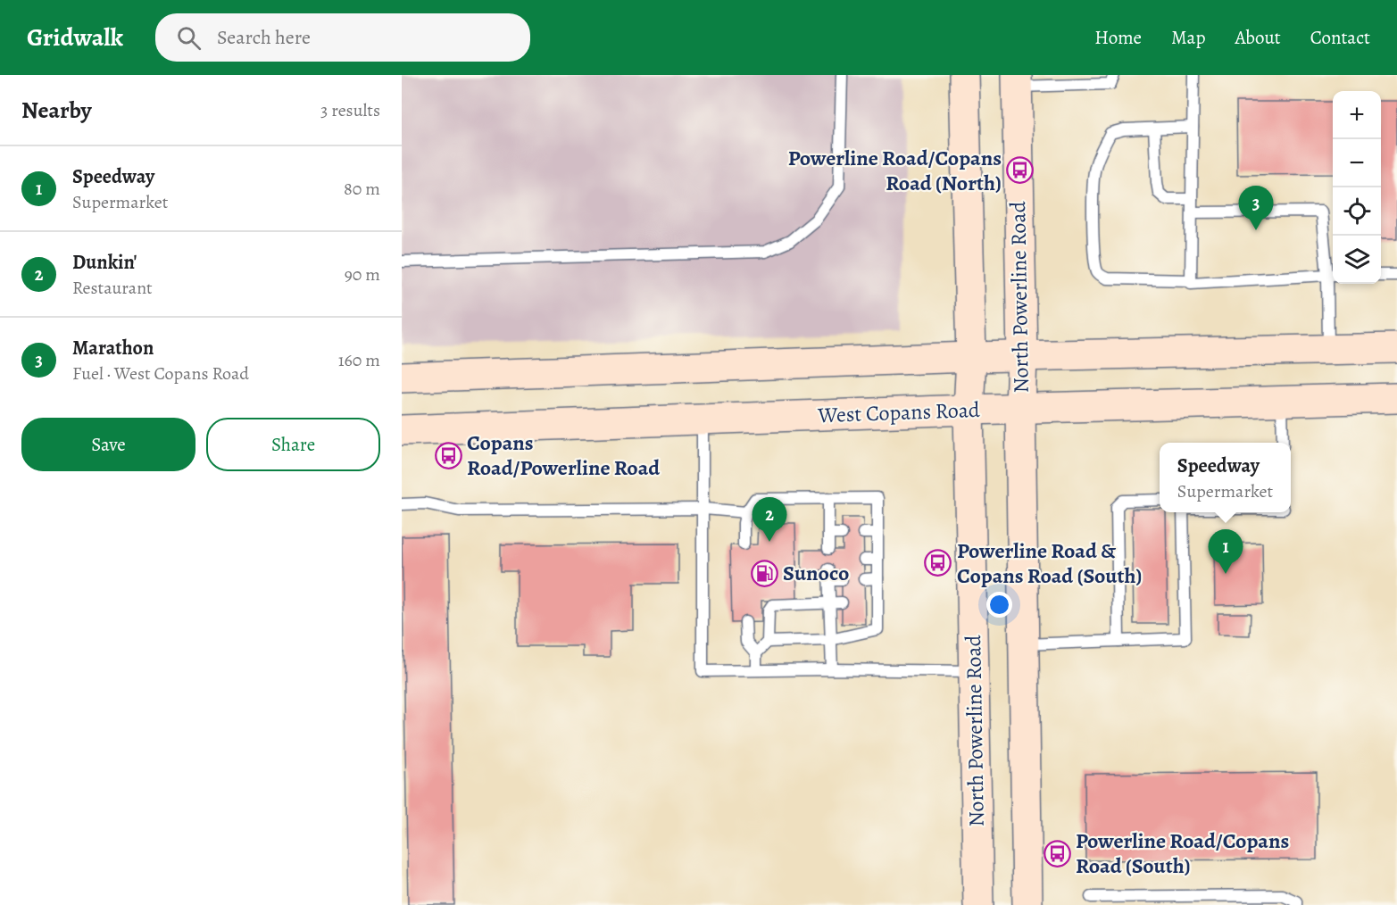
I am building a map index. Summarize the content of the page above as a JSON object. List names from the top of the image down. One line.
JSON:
{"streets":{"main road":["North Powerline Road","West Copans Road"]},"crossings":[["North Powerline Road","West Copans Road"]],"places":{"bus stop":["Powerline Road/Copans Road (North)","Copans Road/Powerline Road","Powerline Road & Copans Road (South)","Powerline Road/Copans Road (South)"],"fuel station":["Sunoco"]},"page":{"header":"Gridwalk","search":"Search here","nav":["Home","Map","About","Contact"],"heading":["Nearby","3 results"],"map_buttons":["+","−"],"list":[{"mark":"1","name":"Speedway","note":"Supermarket","value":"80 m"},{"mark":"2","name":"Dunkin'","note":"Restaurant","value":"90 m"},{"mark":"3","name":"Marathon","note":"Fuel · West Copans Road","value":"160 m"}],"pins":["3","2","1"],"buttons":["Save","Share"],"popup":["Speedway","Supermarket"]}}
